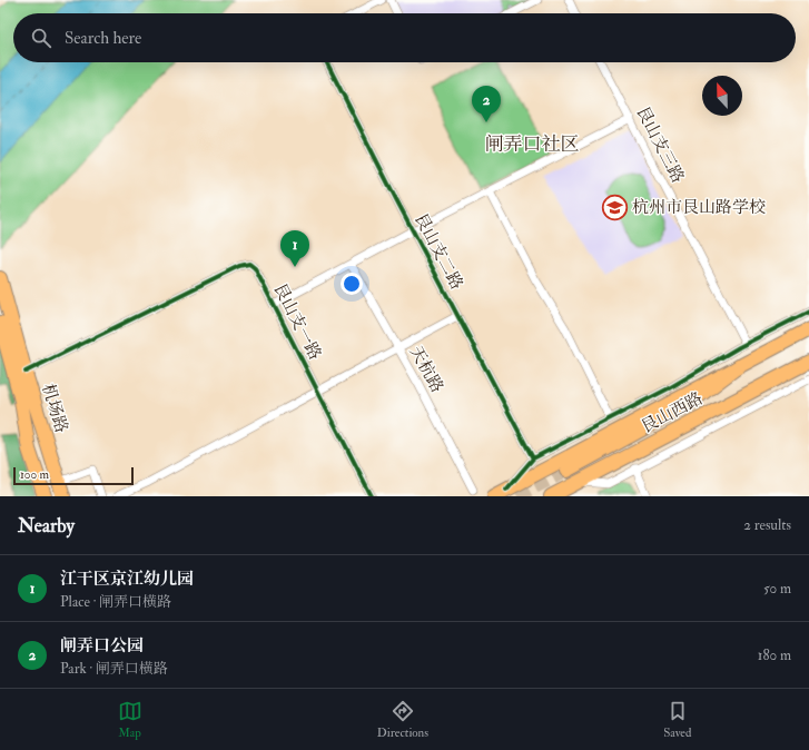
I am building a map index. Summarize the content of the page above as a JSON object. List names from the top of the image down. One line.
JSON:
{"streets":{"main road":["机场路","艮山西路"],"street":["艮山支三路","艮山支二路","艮山支一路","天杭路"]},"crossings":[["艮山支一路","机场路"]],"districts":["闸弄口社区"],"places":{"school or university":["杭州市艮山路学校"]},"scale_bar":"100 m","north":"top","page":{"search":"Search here","pins":["2","1"],"scale":"100 m","heading":["Nearby","2 results"],"list":[{"mark":"1","name":"江干区京江幼儿园","note":"Place · 闸弄口横路","value":"50 m"},{"mark":"2","name":"闸弄口公园","note":"Park · 闸弄口横路","value":"180 m"}],"nav":["Map","Directions","Saved"]}}
